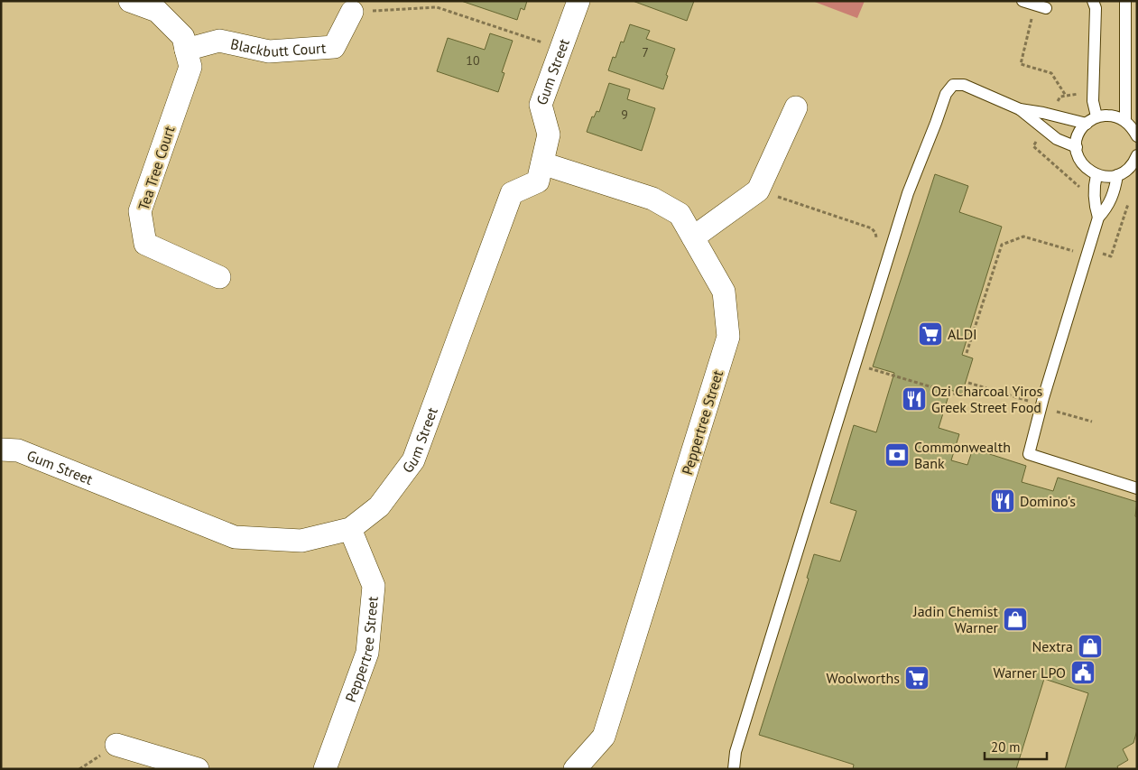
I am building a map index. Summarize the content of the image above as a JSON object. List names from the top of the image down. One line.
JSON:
{"streets":{"street":["Blackbutt Court","Gum Street","Tea Tree Court","Peppertree Street"]},"crossings":[["Blackbutt Court","Tea Tree Court"],["Gum Street","Peppertree Street"]],"places":{"supermarket":["ALDI","Woolworths"],"restaurant":["Ozi Charcoal Yiros Greek Street Food","Domino's"],"bank":["Commonwealth Bank"],"shop":["Jadin Chemist Warner","Nextra"],"public building":["Warner LPO"]},"house_numbers":["7","10","9"],"scale_bar":"20 m"}
